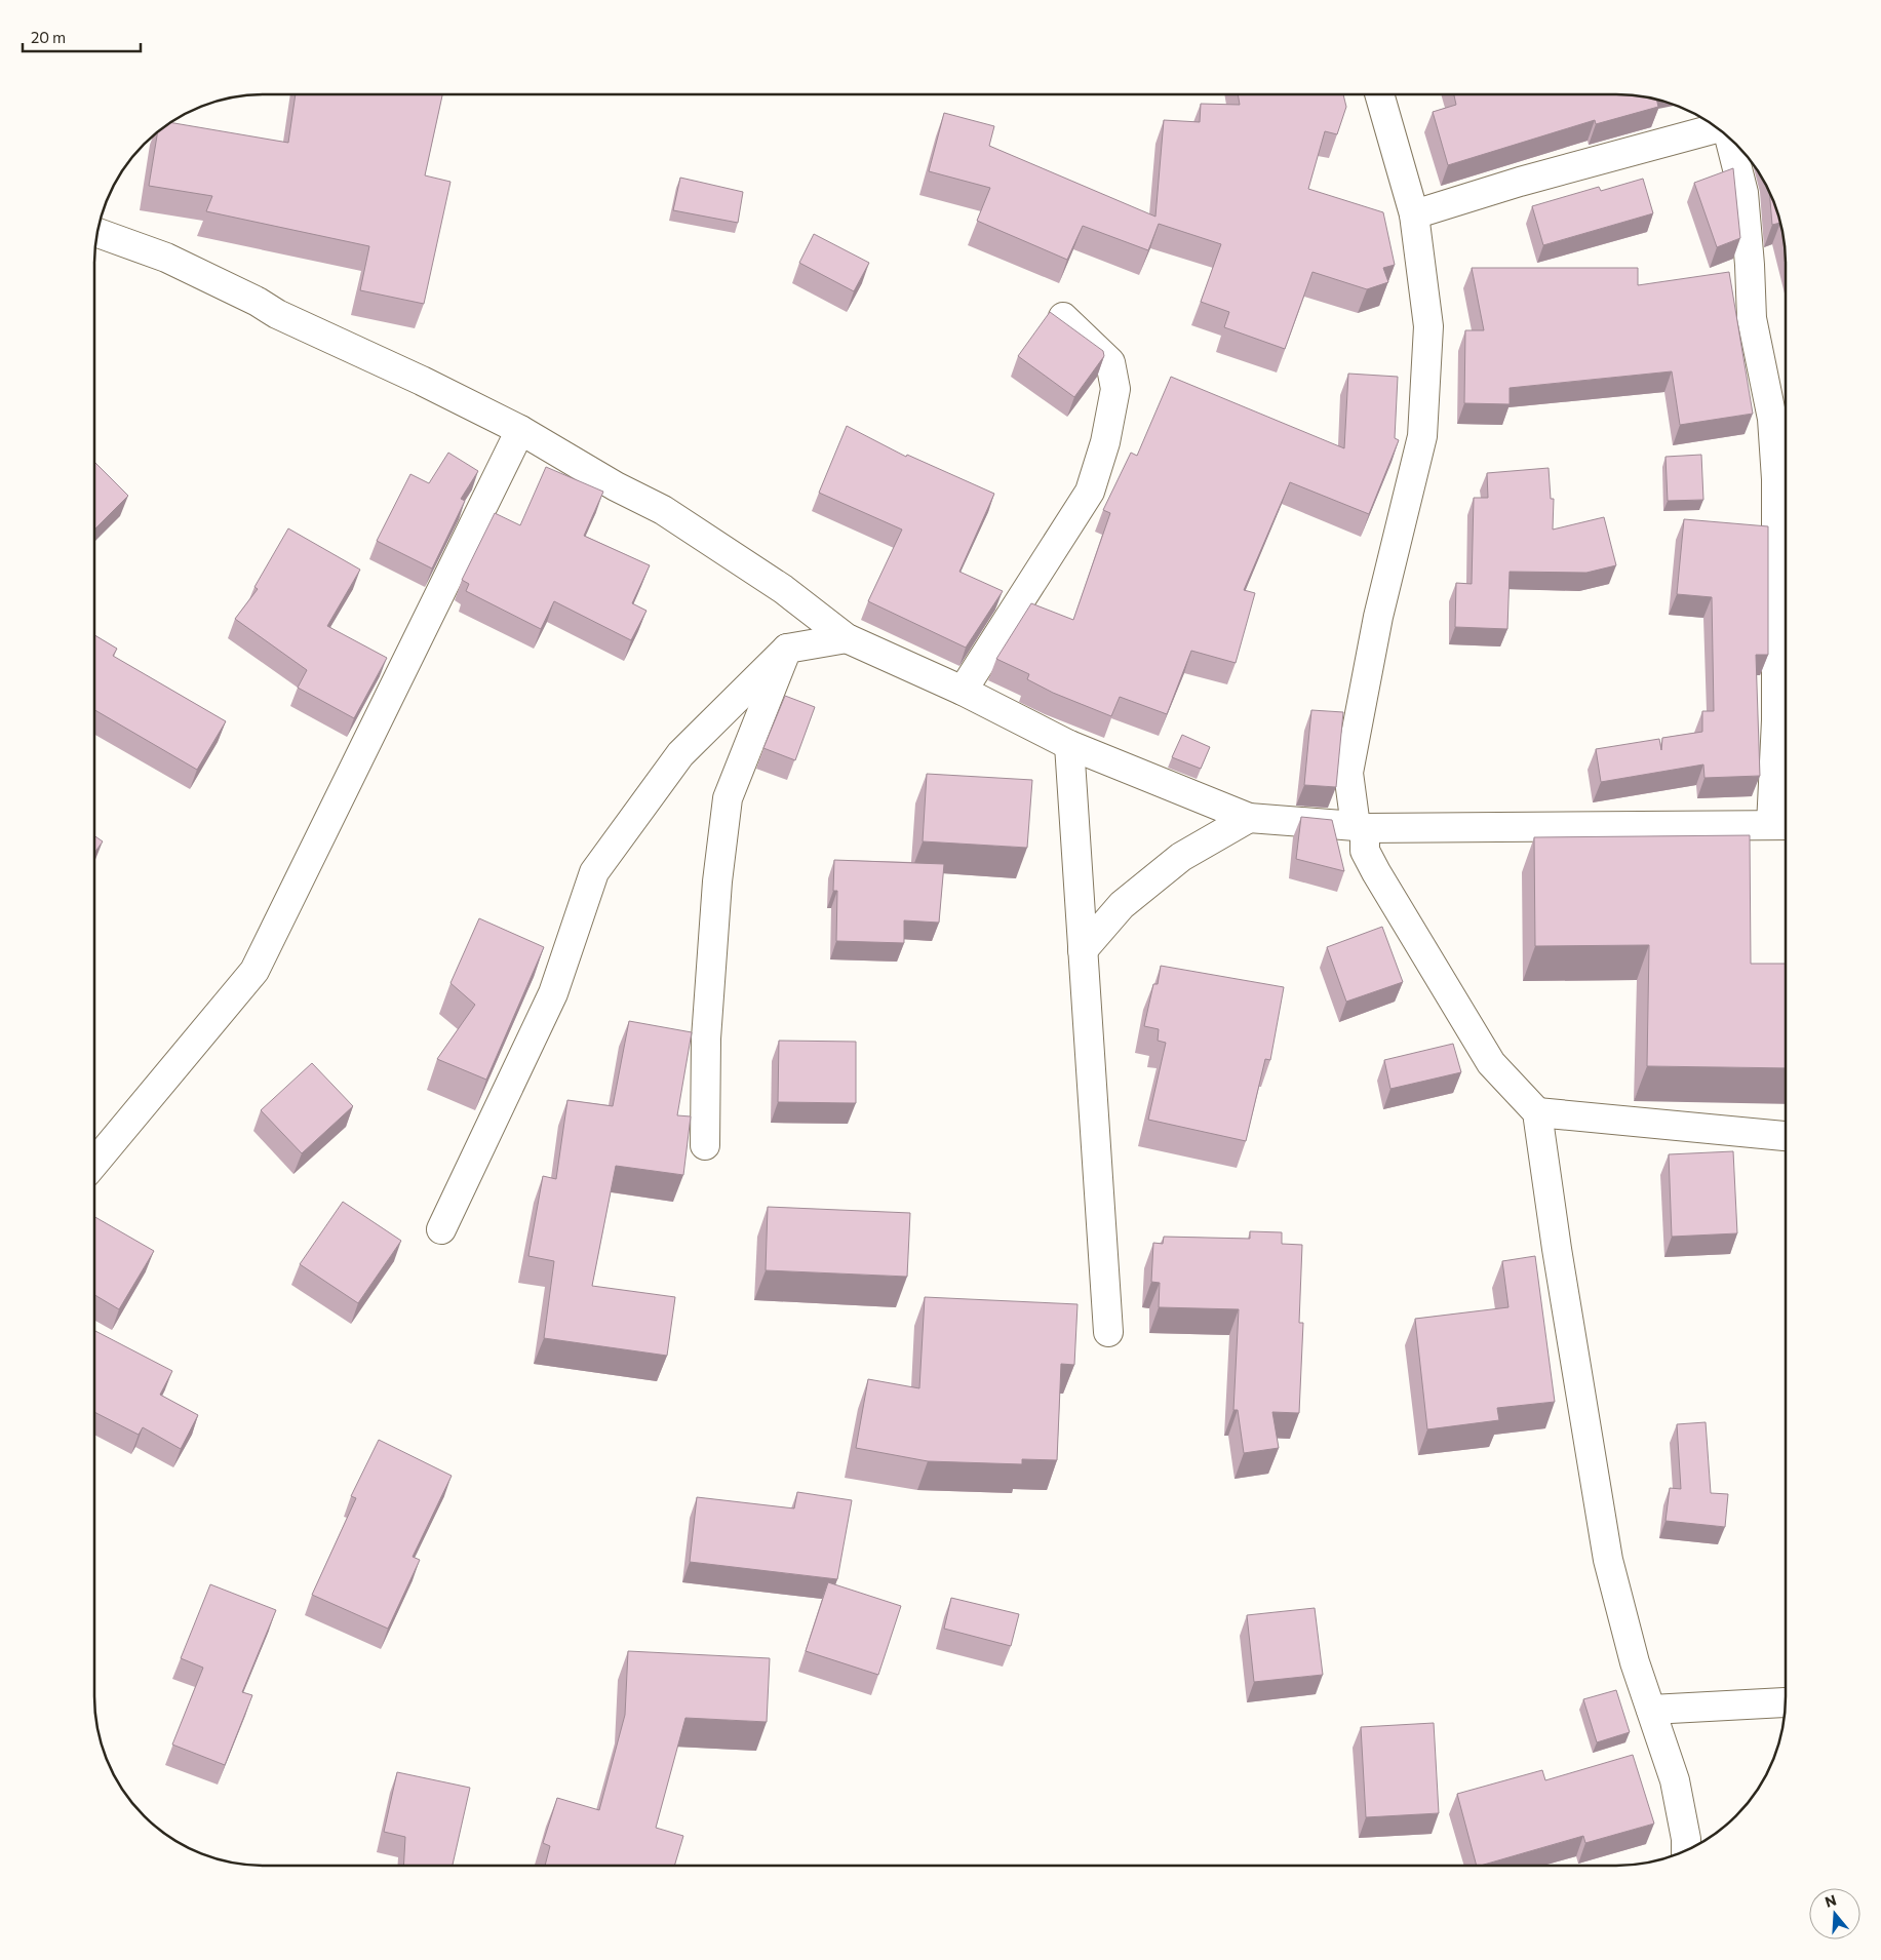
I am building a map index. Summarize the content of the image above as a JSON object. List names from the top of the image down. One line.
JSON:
{"scale_bar":"20 m","north":"top"}
